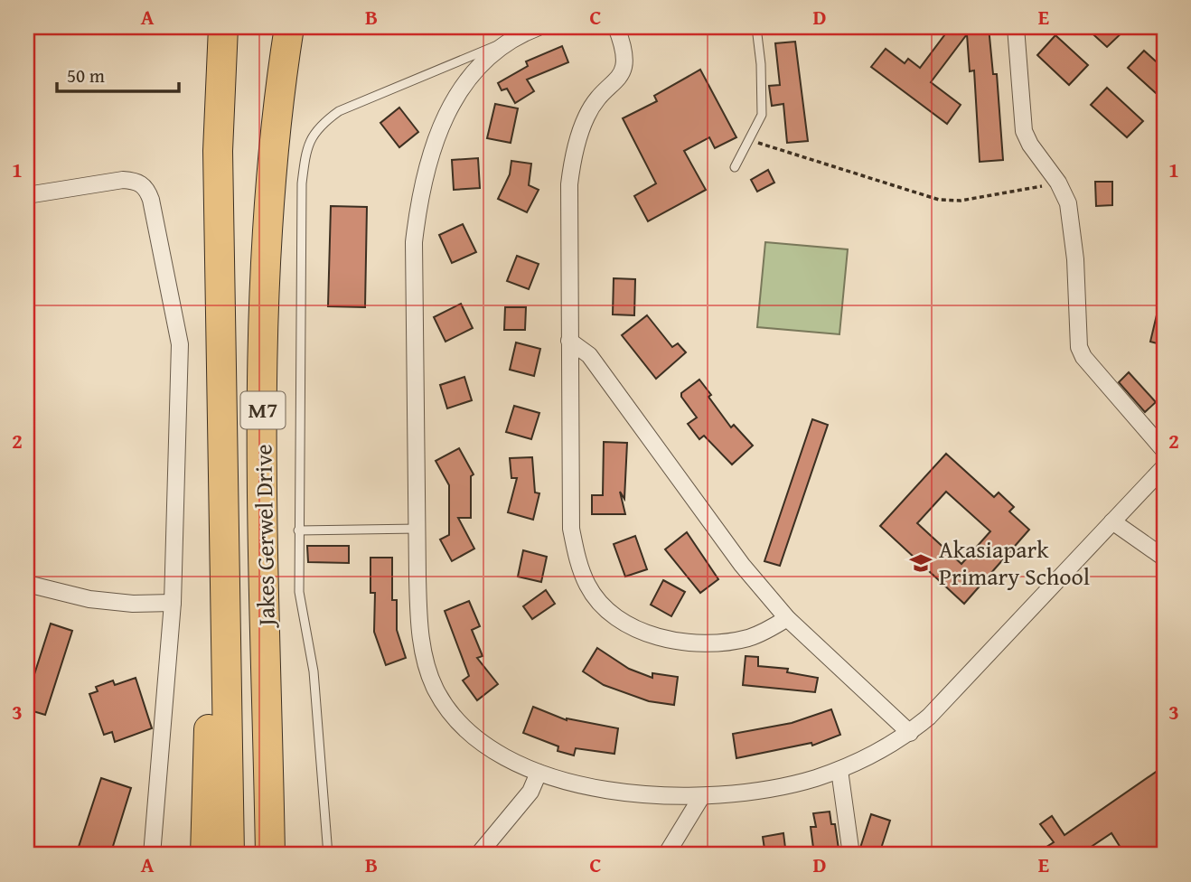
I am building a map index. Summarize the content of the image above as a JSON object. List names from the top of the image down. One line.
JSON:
{"streets":{"highway":["M7","Jakes Gerwel Drive"]},"places":{"school or university":["Akasiapark Primary School"]},"scale_bar":"50 m","grid":{"columns":["A","B","C","D","E"],"rows":["1","2","3"]}}
